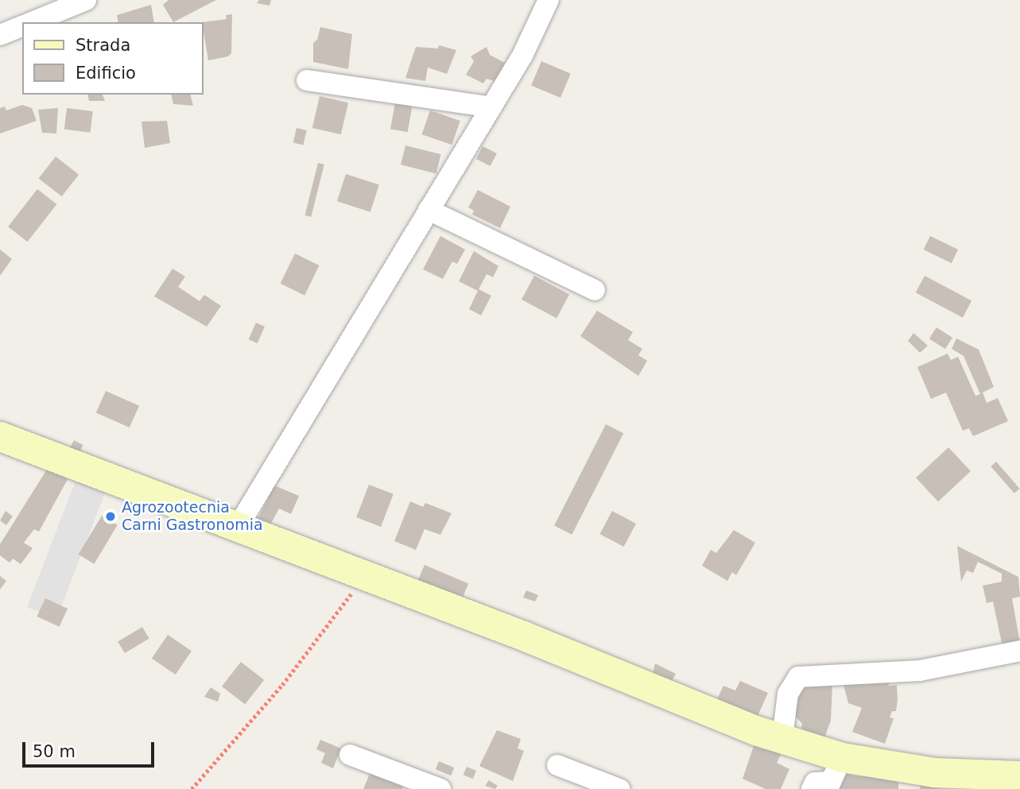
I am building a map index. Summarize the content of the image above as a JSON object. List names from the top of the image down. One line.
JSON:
{"places":["Agrozootecnia Carni Gastronomia"],"legend":["Strada","Edificio"],"scale_bar":"50 m"}
